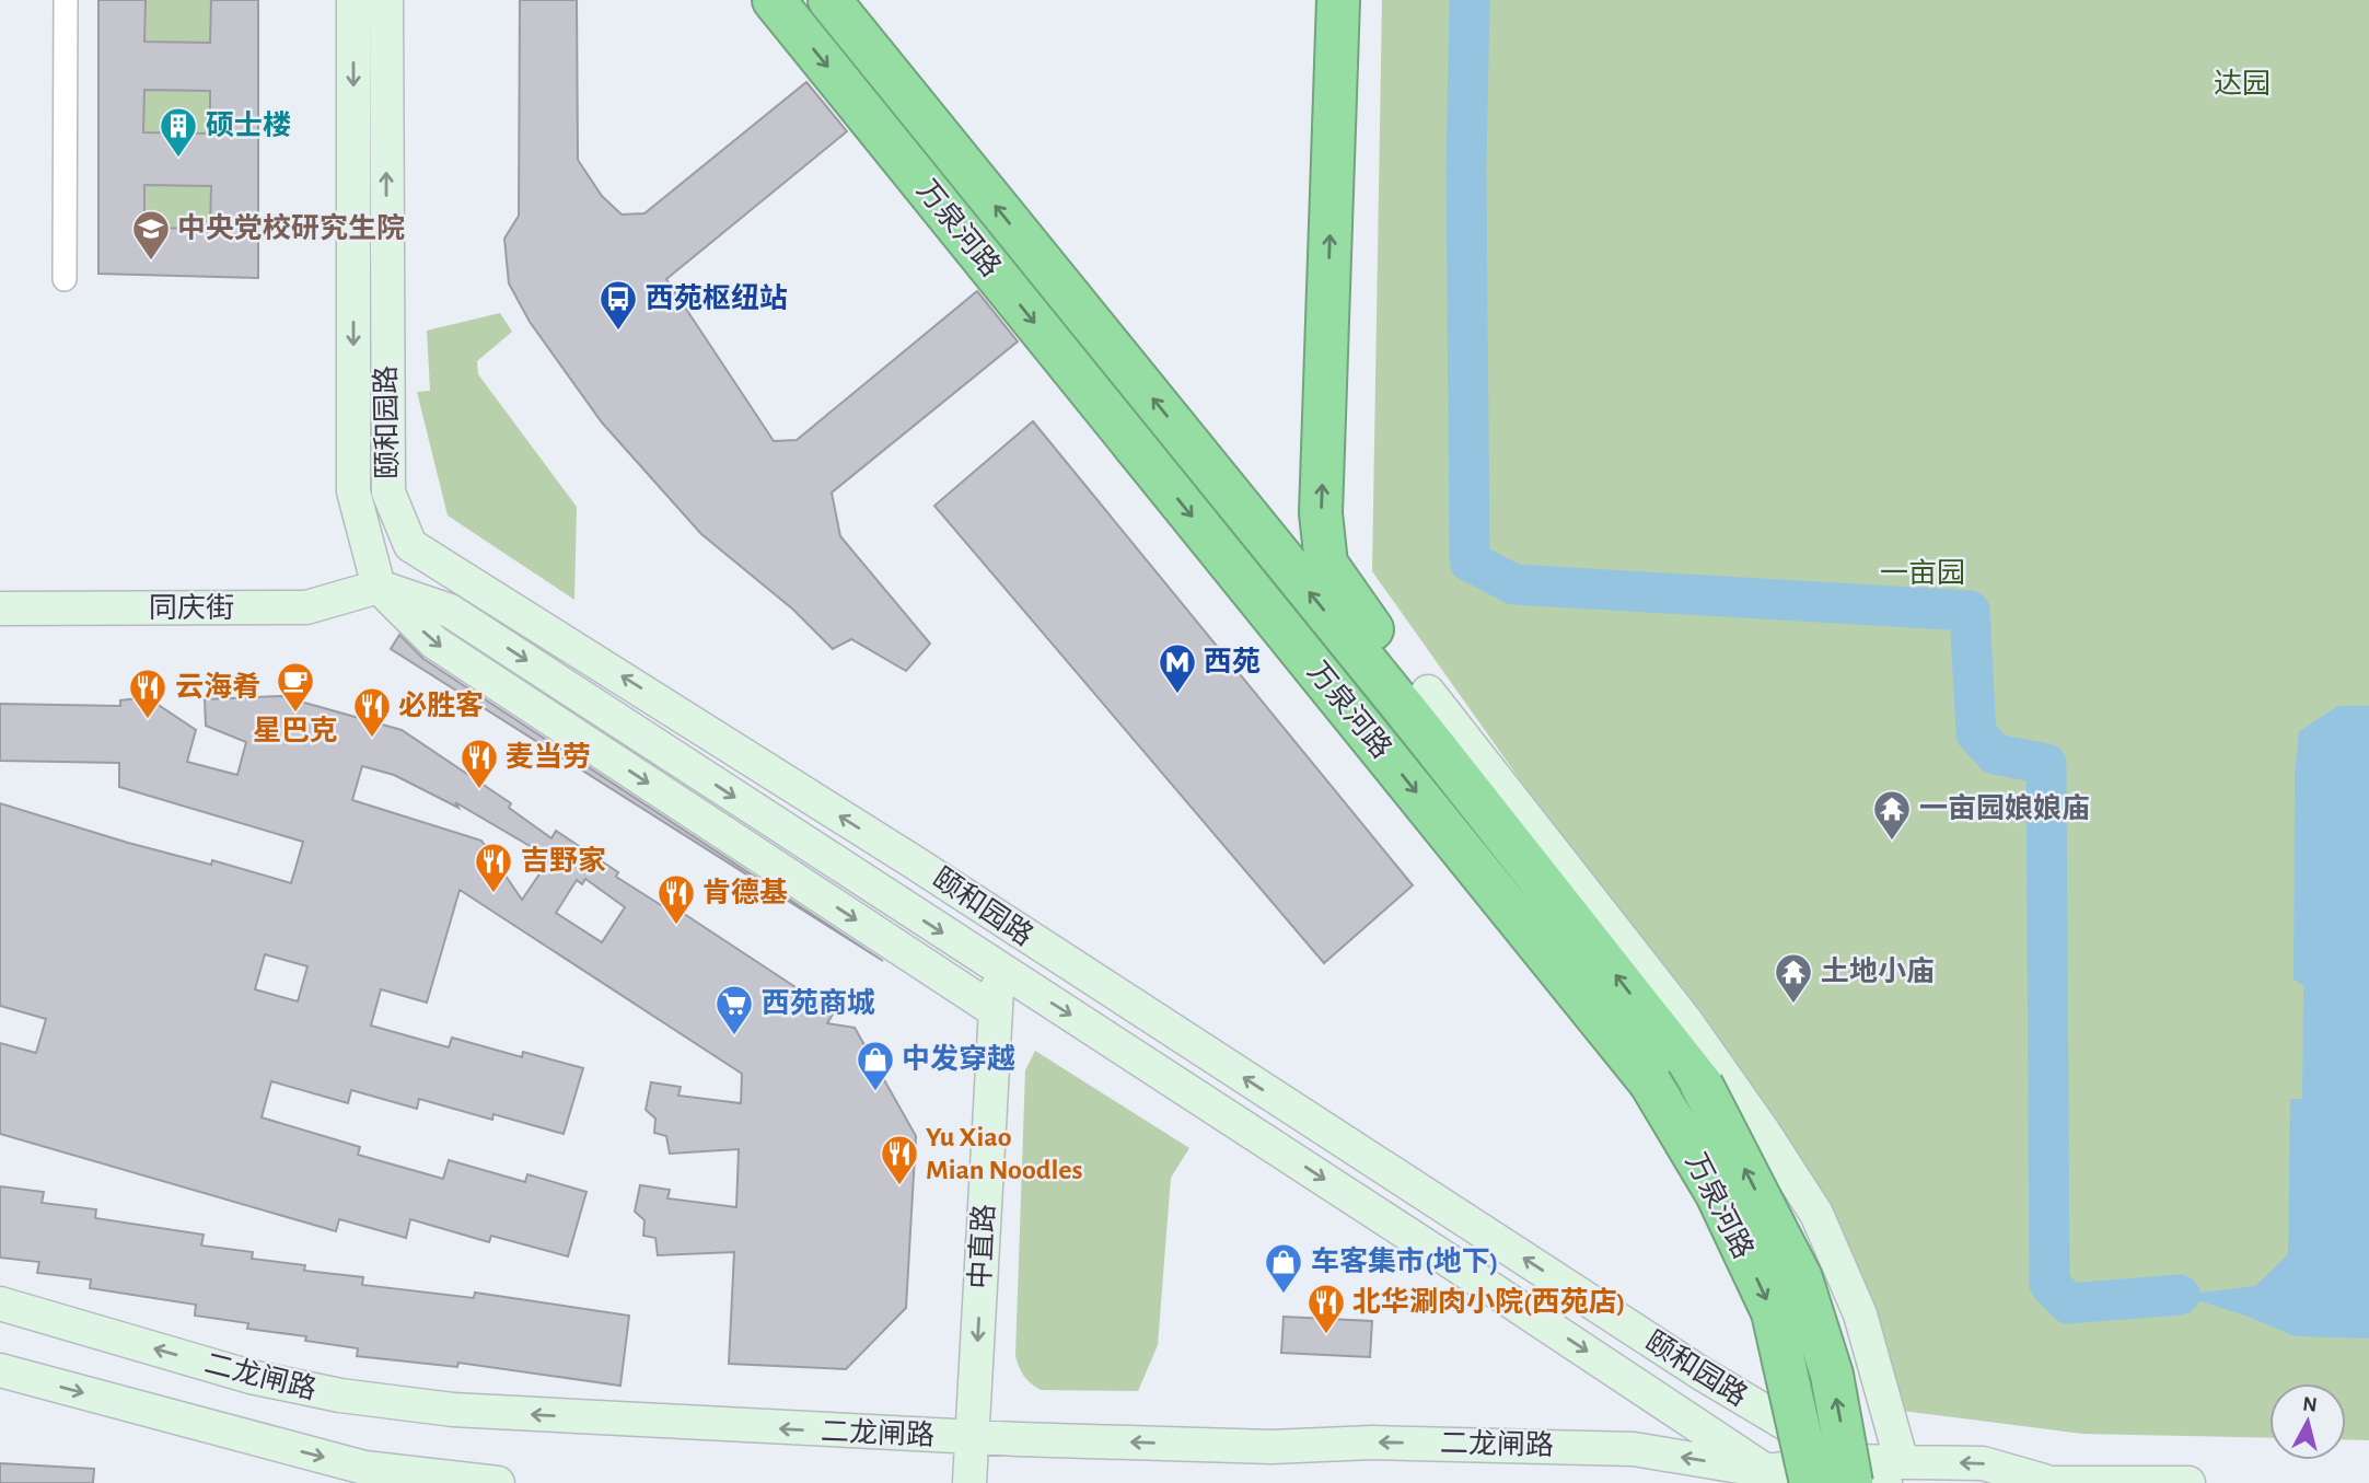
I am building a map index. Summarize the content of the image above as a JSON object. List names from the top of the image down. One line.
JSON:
{"streets":{"highway":["万泉河路"],"main road":["颐和园路","同庆街","中直路","二龙闸路"]},"crossings":[["万泉河路","颐和园路"],["万泉河路","二龙闸路"],["颐和园路","同庆街"],["颐和园路","中直路"],["颐和园路","二龙闸路"],["中直路","二龙闸路"]],"one_way":["中直路","二龙闸路"],"parks":["达园","一亩园"],"places":{"building":["硕士楼"],"school or university":["中央党校研究生院"],"bus stop":["西苑枢纽站"],"metro station":["西苑"],"cafe":["星巴克"],"restaurant":["云海肴","必胜客","麦当劳","吉野家","肯德基","Yu Xiao Mian Noodles","北华涮肉小院(西苑店)"],"temple":["一亩园娘娘庙","土地小庙"],"supermarket":["西苑商城"],"shop":["中发穿越","车客集市(地下)"]},"north":"top"}
